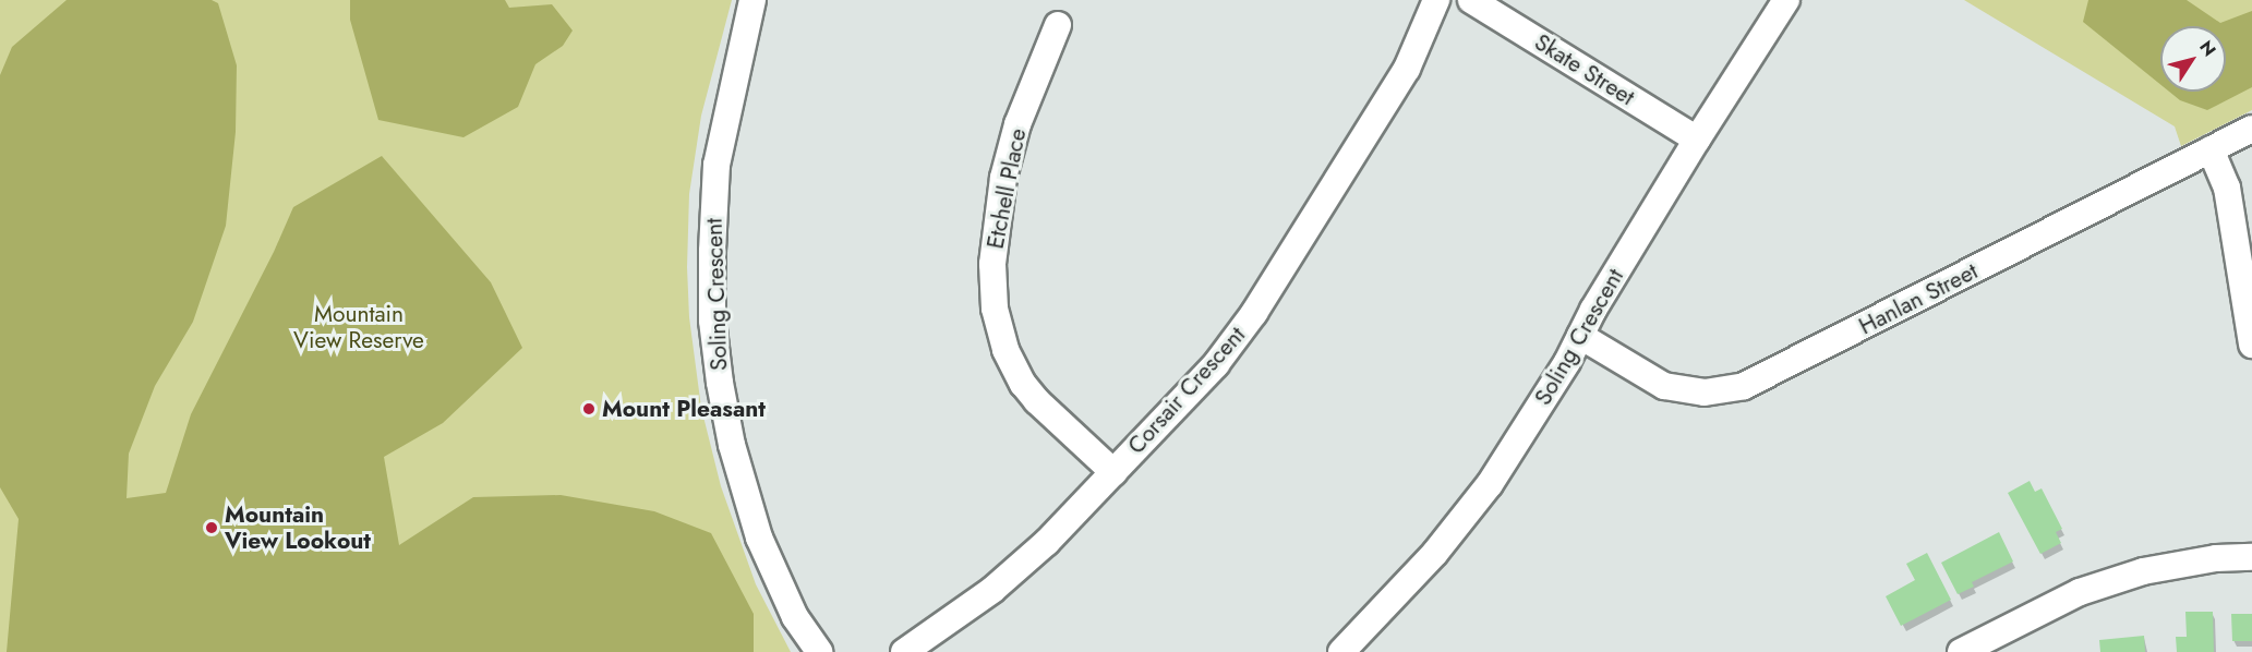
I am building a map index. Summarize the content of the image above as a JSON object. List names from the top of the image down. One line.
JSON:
{"streets":{"street":["Skate Street","Etchell Place","Soling Crescent","Hanlan Street","Corsair Crescent"]},"crossings":[["Skate Street","Soling Crescent"],["Etchell Place","Corsair Crescent"],["Soling Crescent","Hanlan Street"]],"parks":["Mountain View Reserve"],"places":["Mount Pleasant","Mountain View Lookout"],"north":"top right"}
